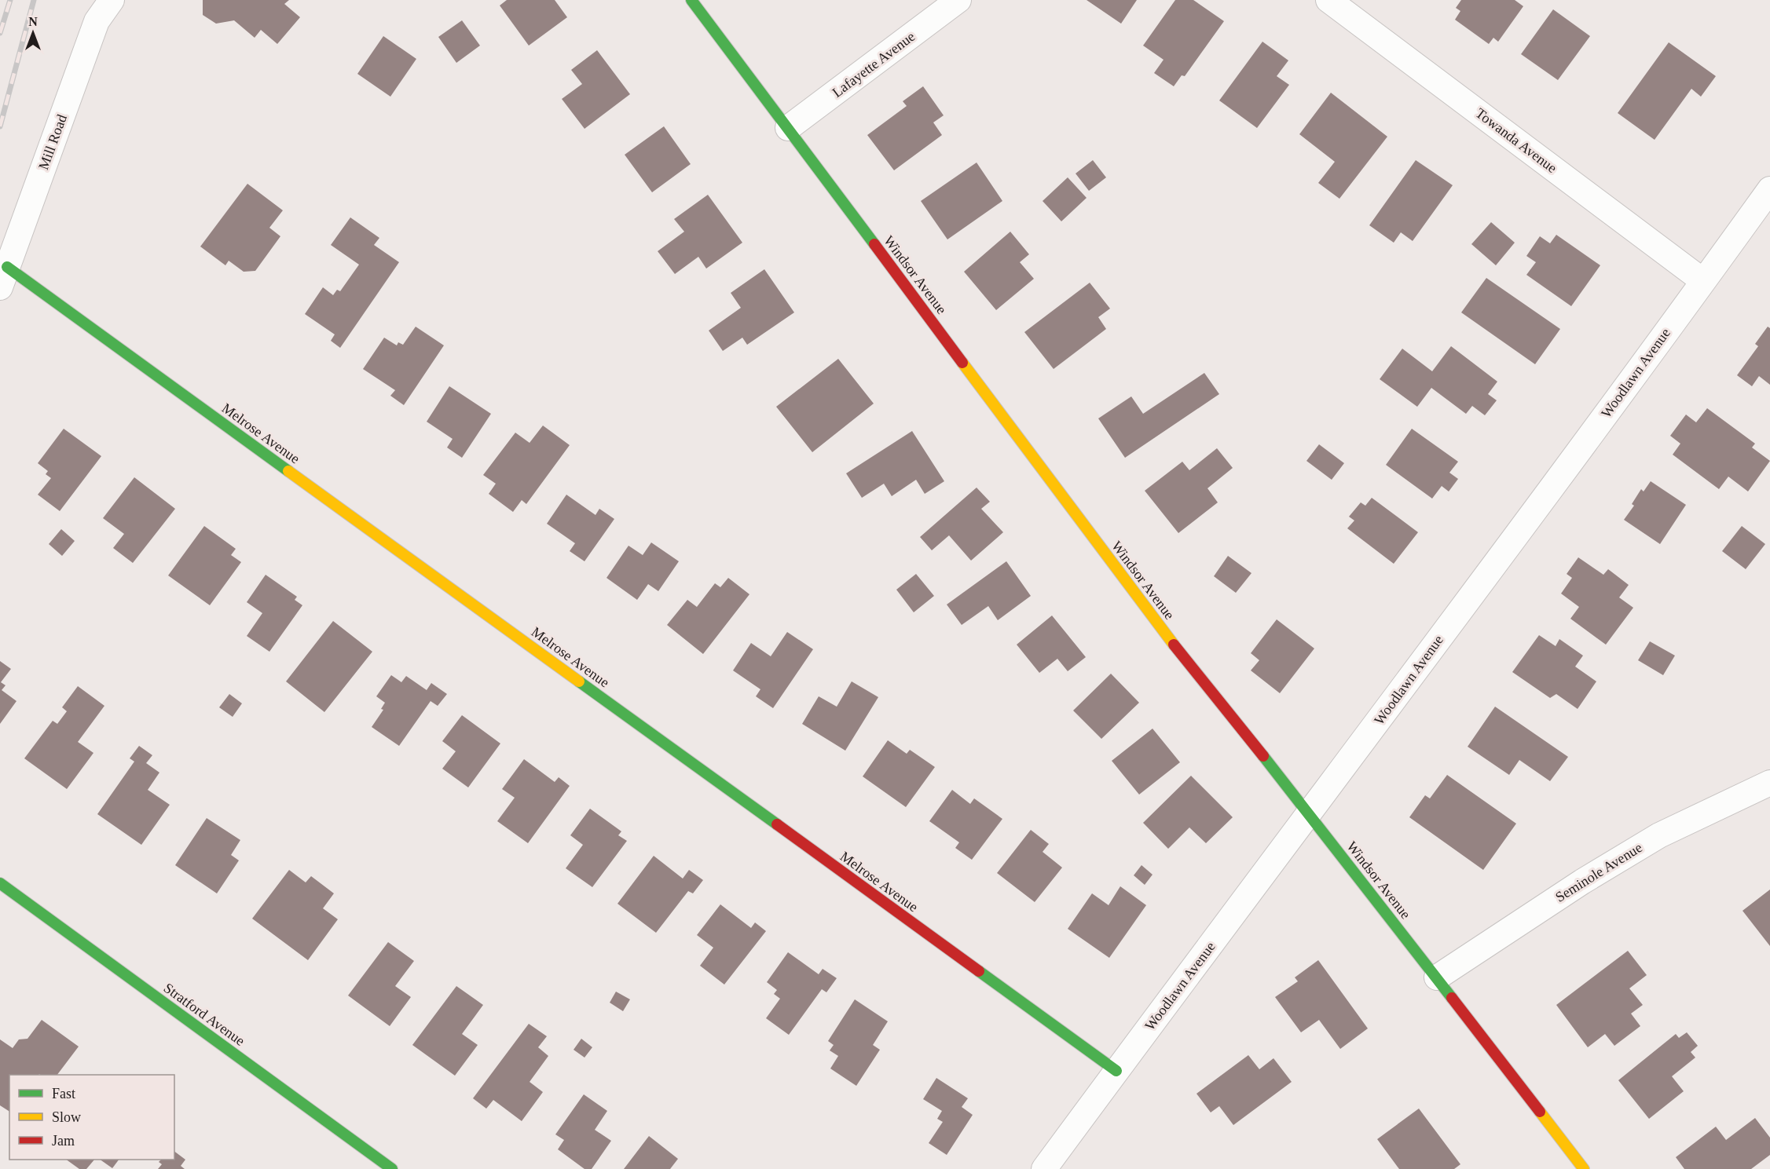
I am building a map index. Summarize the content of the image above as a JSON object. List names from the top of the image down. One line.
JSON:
{"streets":{"street":["Lafayette Avenue","Towanda Avenue","Mill Road","Windsor Avenue","Woodlawn Avenue","Melrose Avenue","Seminole Avenue","Stratford Avenue"]},"crossings":[["Lafayette Avenue","Windsor Avenue"],["Towanda Avenue","Woodlawn Avenue"],["Mill Road","Melrose Avenue"],["Windsor Avenue","Woodlawn Avenue"],["Windsor Avenue","Seminole Avenue"],["Woodlawn Avenue","Melrose Avenue"]],"legend":["Fast","Slow","Jam"],"north":"top"}
